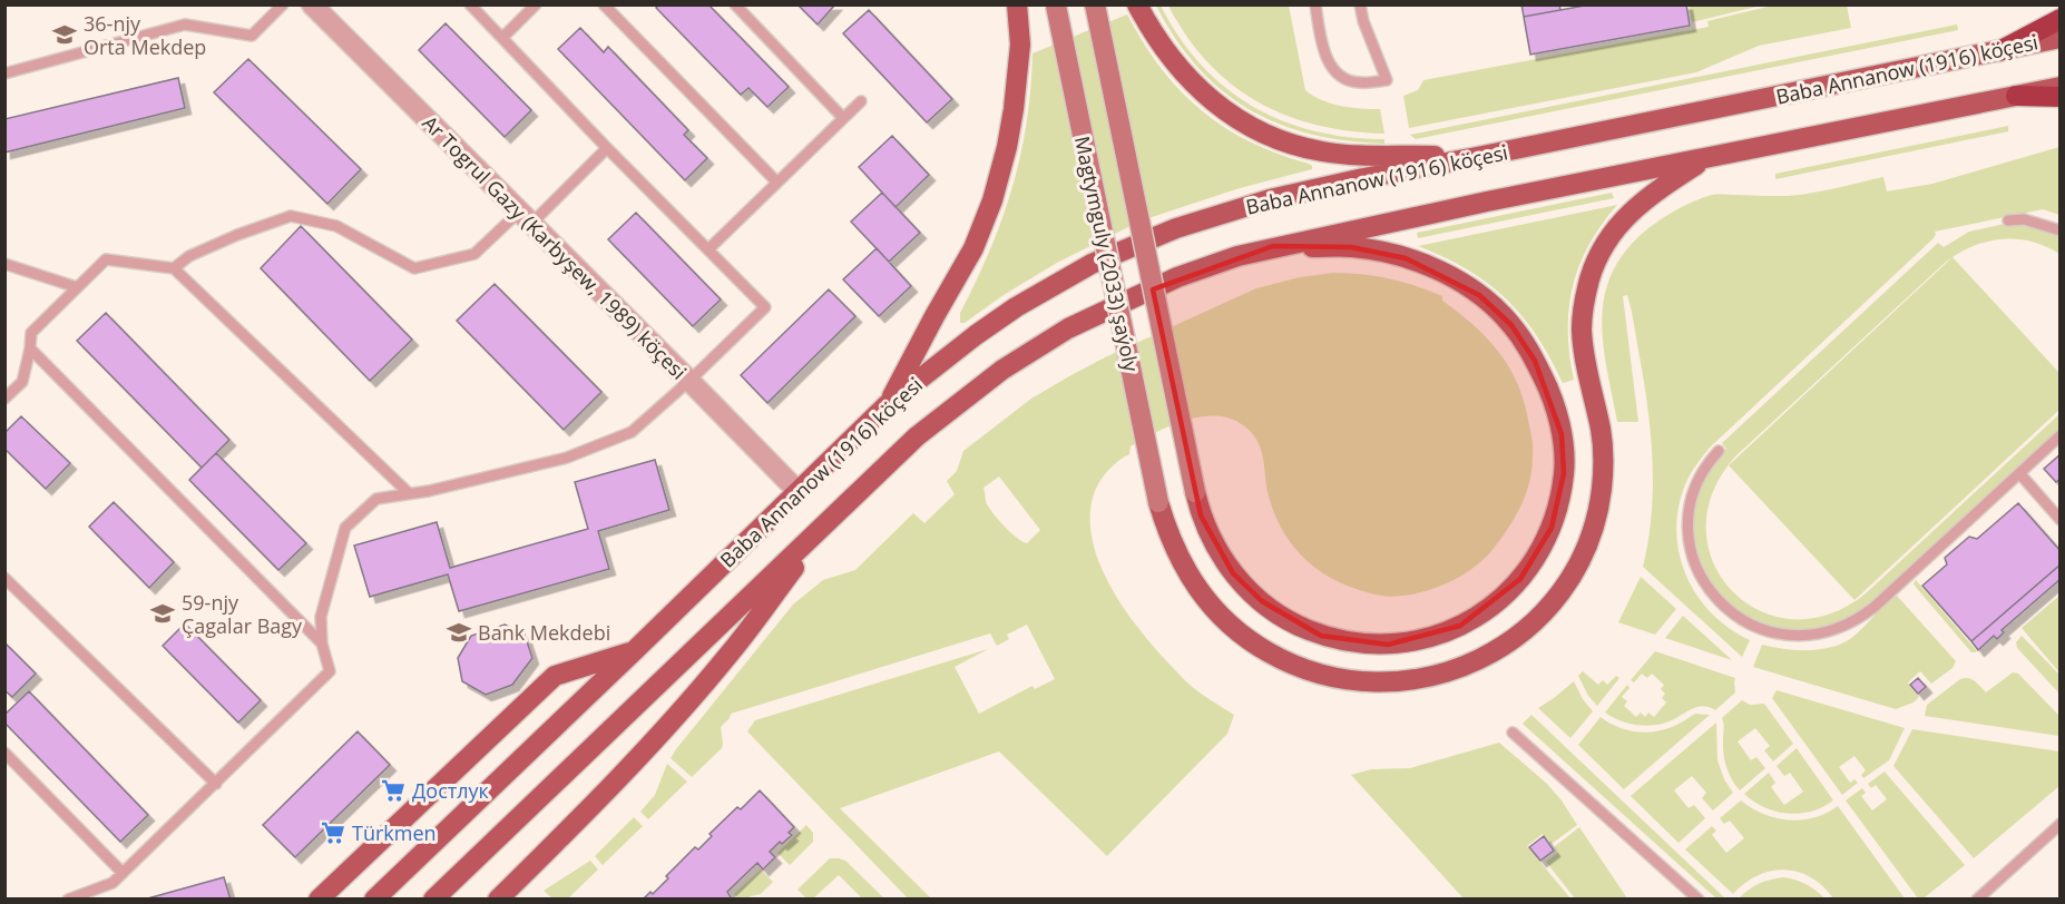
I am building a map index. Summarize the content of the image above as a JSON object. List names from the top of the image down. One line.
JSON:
{"streets":{"main road":["Baba Annanow (1916) köçesi","Magtymguly (2033) şaýoly"],"street":["Ar Togrul Gazy (Karbyşew, 1989) köçesi"]},"crossings":[["Baba Annanow (1916) köçesi","Ar Togrul Gazy (Karbyşew, 1989) köçesi"],["Baba Annanow (1916) köçesi","Magtymguly (2033) şaýoly"]],"places":{"school or university":["36-njy Orta Mekdep","59-njy Çagalar Bagy","Bank Mekdebi"],"supermarket":["Достлук","Türkmen"]}}
